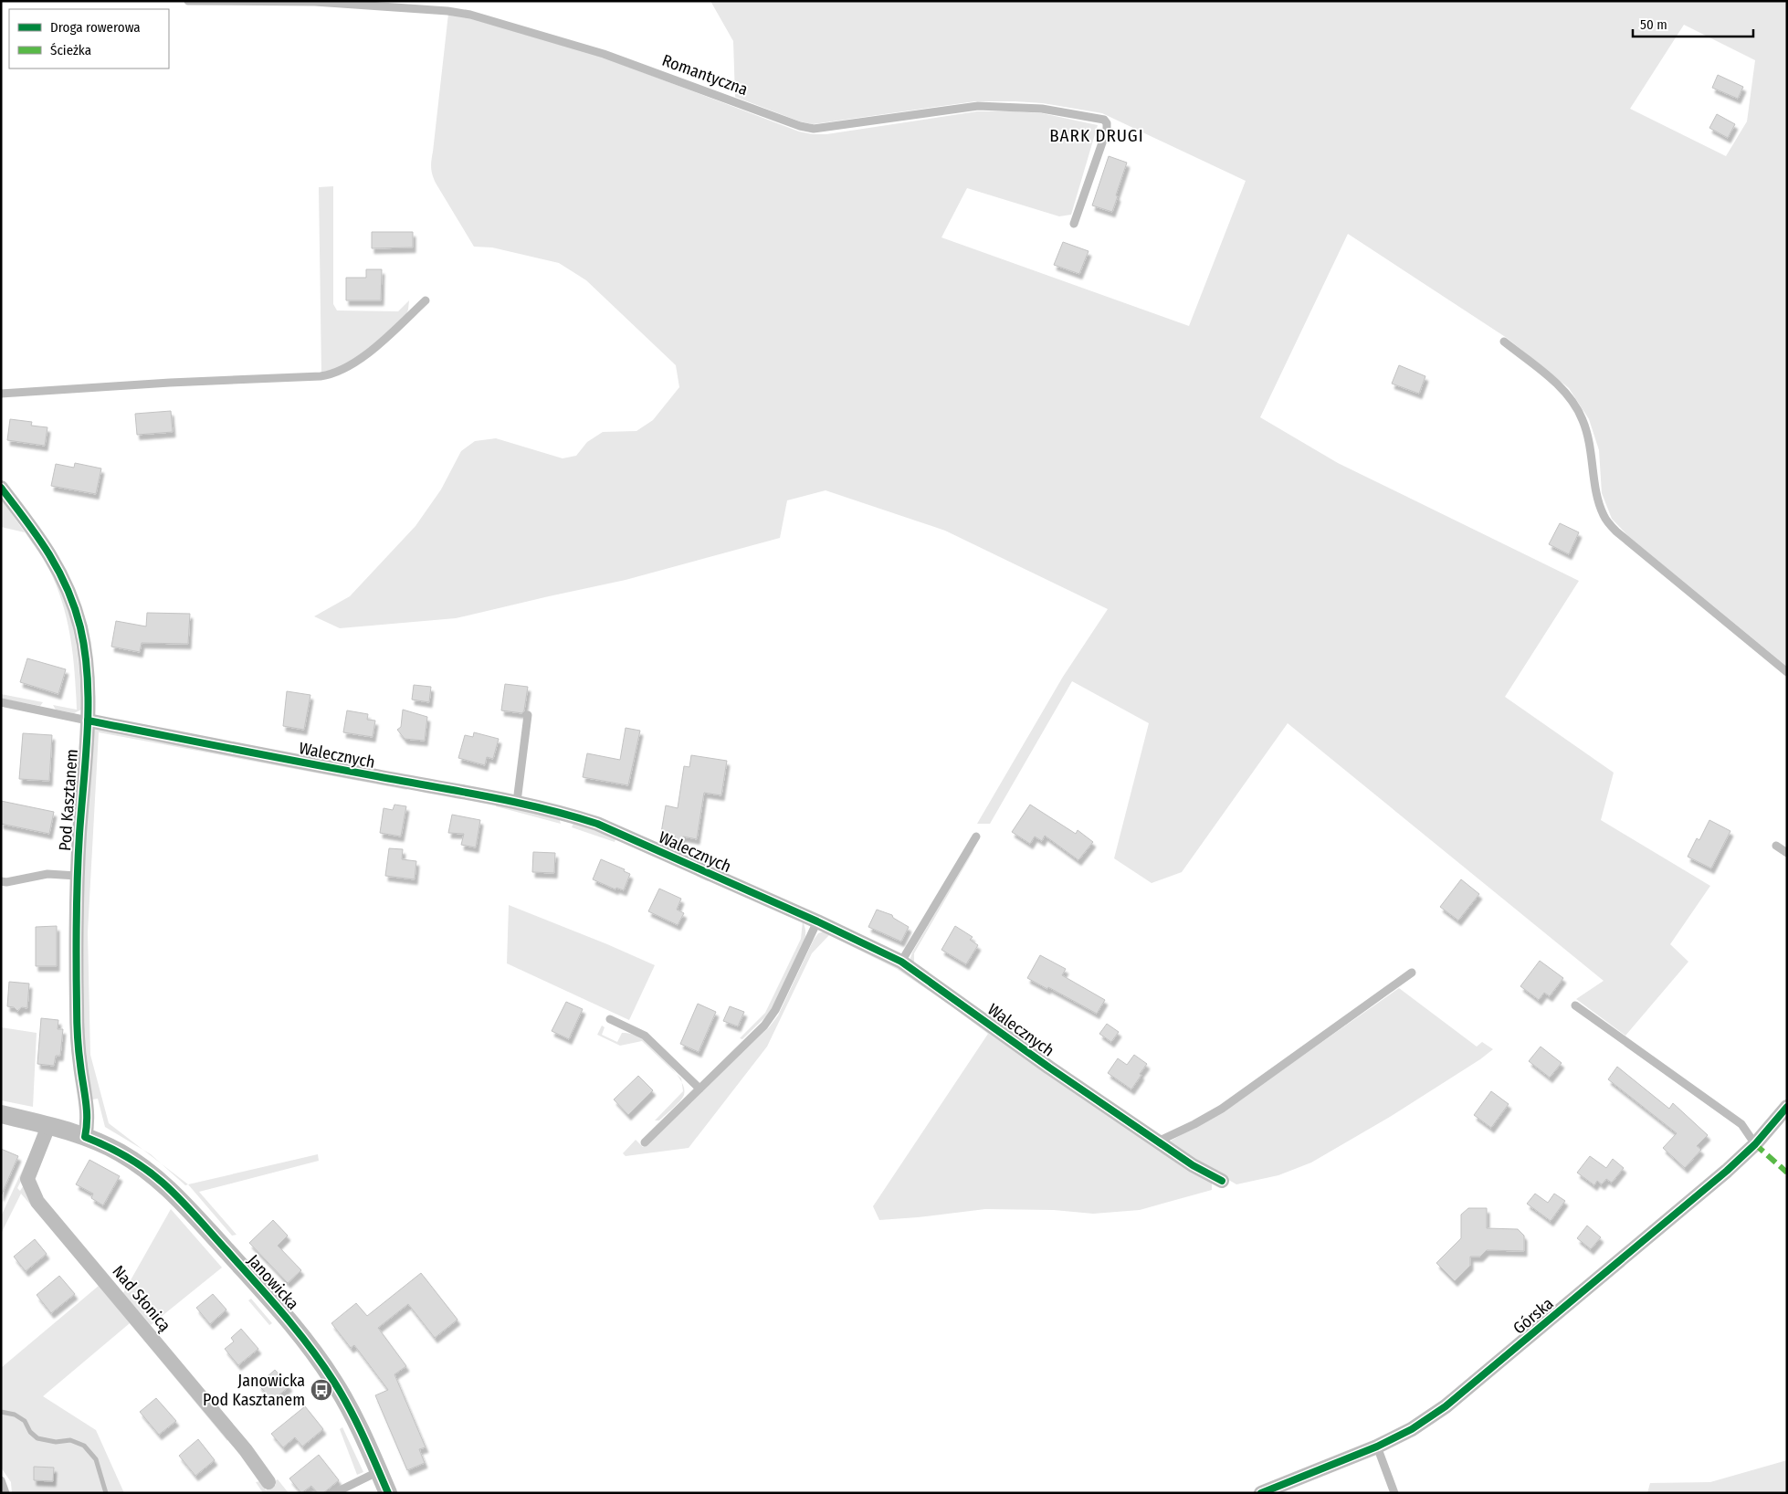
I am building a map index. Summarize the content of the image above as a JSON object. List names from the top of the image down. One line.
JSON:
{"streets":{"street":["Walecznych","Pod Kasztanem","Janowicka","Nad Słonicą","Górska"],"lane":["Romantyczna"]},"crossings":[["Walecznych","Pod Kasztanem"],["Pod Kasztanem","Janowicka"],["Janowicka","Nad Słonicą"]],"districts":["BARK DRUGI"],"places":{"bus stop":["Janowicka Pod Kasztanem"]},"legend":["Droga rowerowa","Ścieżka"],"scale_bar":"50 m"}
